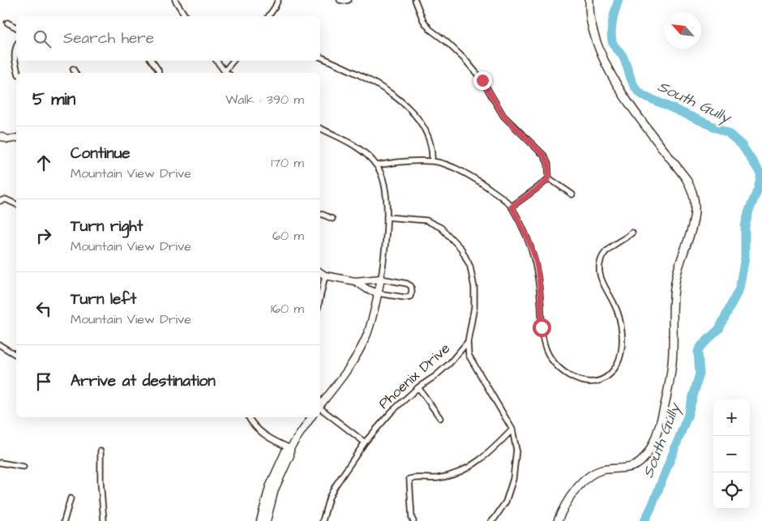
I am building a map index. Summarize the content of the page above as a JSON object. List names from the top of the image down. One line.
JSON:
{"streets":{"street":["Phoenix Drive"]},"water":["South Gully"],"north":"top left","page":{"search":"Search here","heading":["5 min","Walk · 390 m"],"list":[["Continue","Mountain View Drive","170 m"],["Turn right","Mountain View Drive","60 m"],["Turn left","Mountain View Drive","160 m"],"Arrive at destination"],"map_buttons":["+","−"]}}
